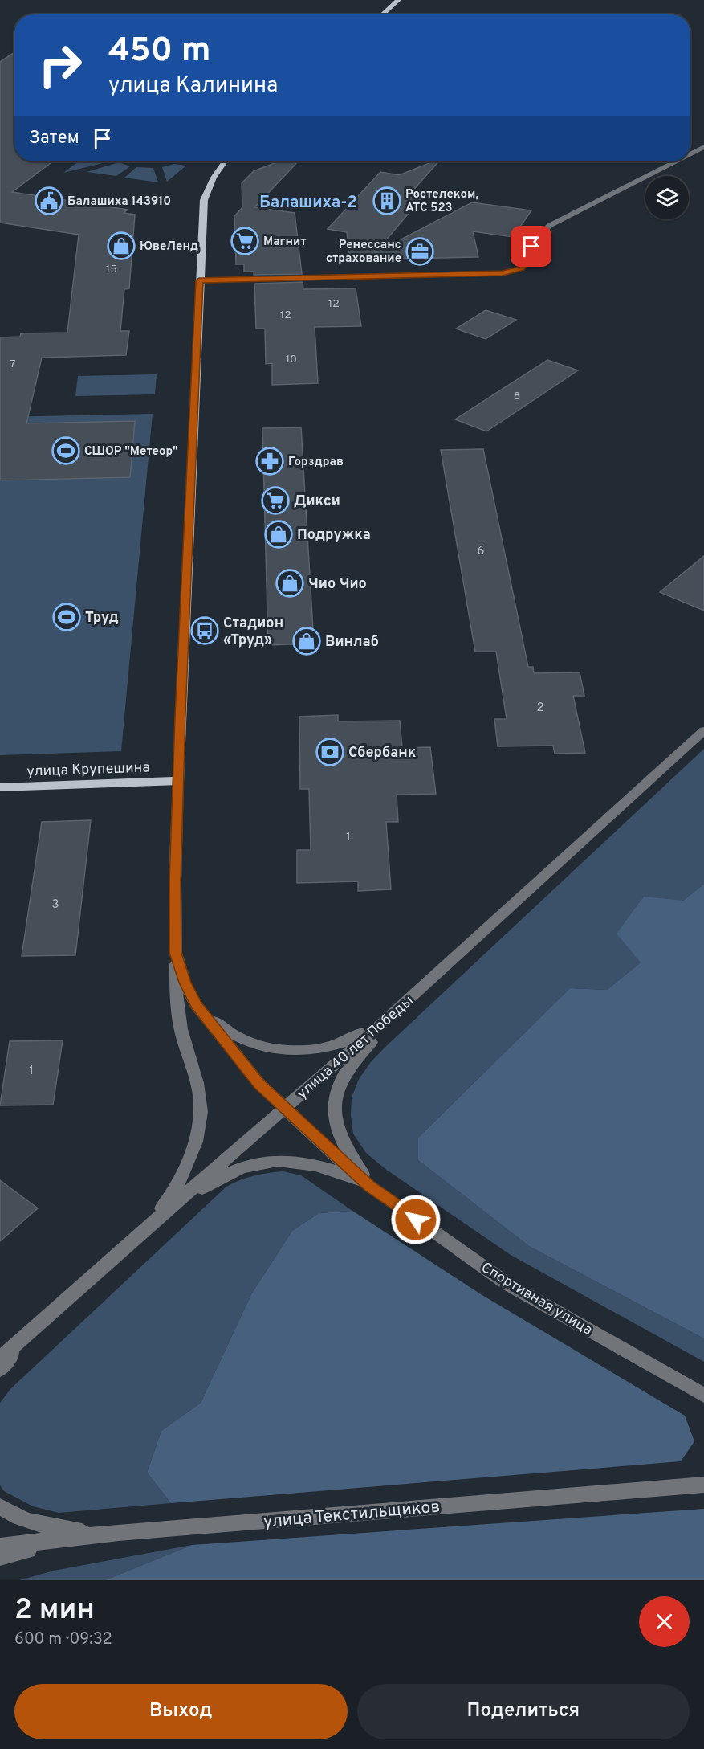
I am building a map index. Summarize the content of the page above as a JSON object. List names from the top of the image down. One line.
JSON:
{"streets":{"main road":["улица Крупешина","Спортивная улица"],"street":["улица 40 лет Победы","улица Текстильщиков"]},"crossings":[["улица Крупешина","Спортивная улица"],["улица 40 лет Победы","Спортивная улица"]],"districts":["Балашиха-2"],"places":{"public building":["Балашиха 143910"],"building":["Ростелеком, АТС 523"],"supermarket":["Магнит","Дикси"],"shop":["ЮвеЛенд","Подружка","Чио Чио","Винлаб"],"office":["Ренессанс страхование"],"sports":["СШОР \"Метеор\"","Труд"],"pharmacy":["Горздрав"],"bus stop":["Стадион «Труд»"],"bank":["Сбербанк"]},"house_numbers":["15","12","12","10","7","8","6","2","1","3","1"],"page":{"turn":["450 m","улица Калинина"],"then":"Затем","heading":["2 мин","600 m · 09:32"],"buttons":["Выход","Поделиться"]}}
